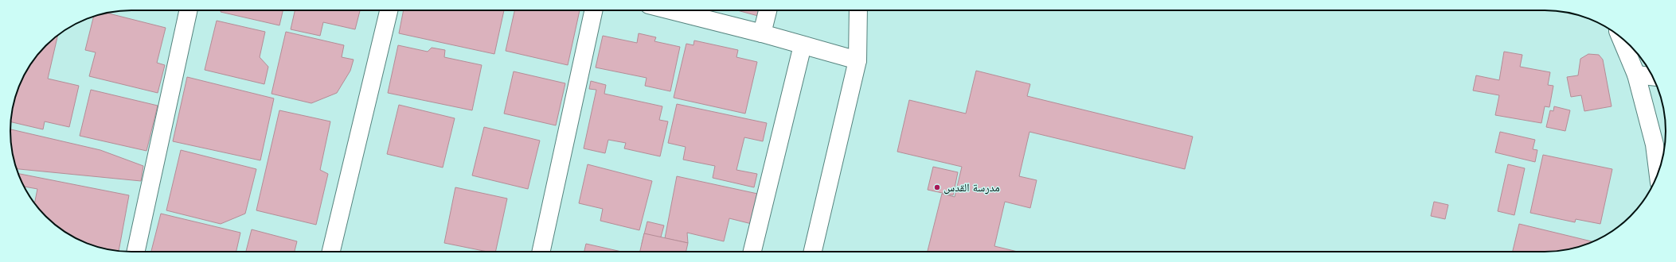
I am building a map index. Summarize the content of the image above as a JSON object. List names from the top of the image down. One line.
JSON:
{"places":["مدرسة القدس"]}
